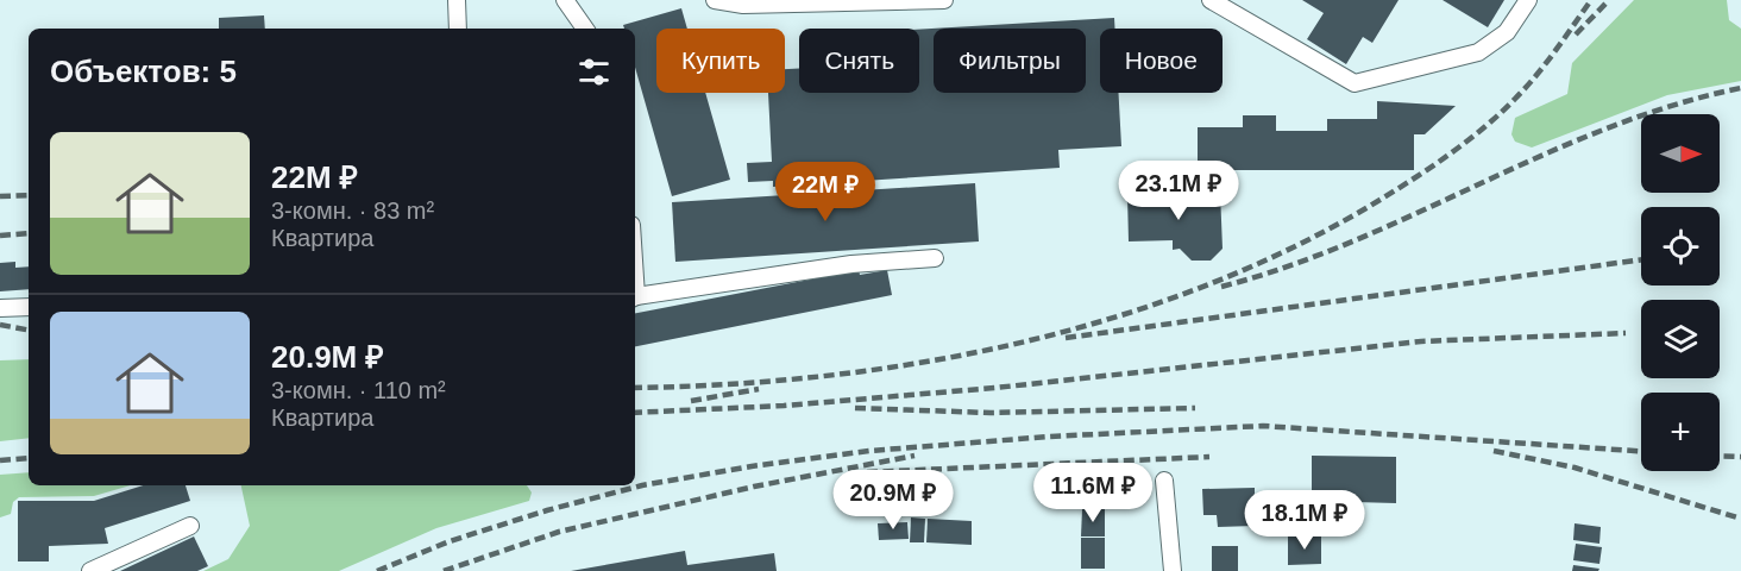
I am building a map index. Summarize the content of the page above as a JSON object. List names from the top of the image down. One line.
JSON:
{"north":"right","page":{"chip":["Купить","Снять","Фильтры","Новое"],"heading":"Объектов: 5","map_buttons":"+","list":[{"name":"22M ₽","note":"3-комн. · 83 m² · Квартира"},{"name":"20.9M ₽","note":"3-комн. · 110 m² · Квартира"}],"price":["23.1M ₽","22M ₽","11.6M ₽","20.9M ₽","18.1M ₽"]}}
